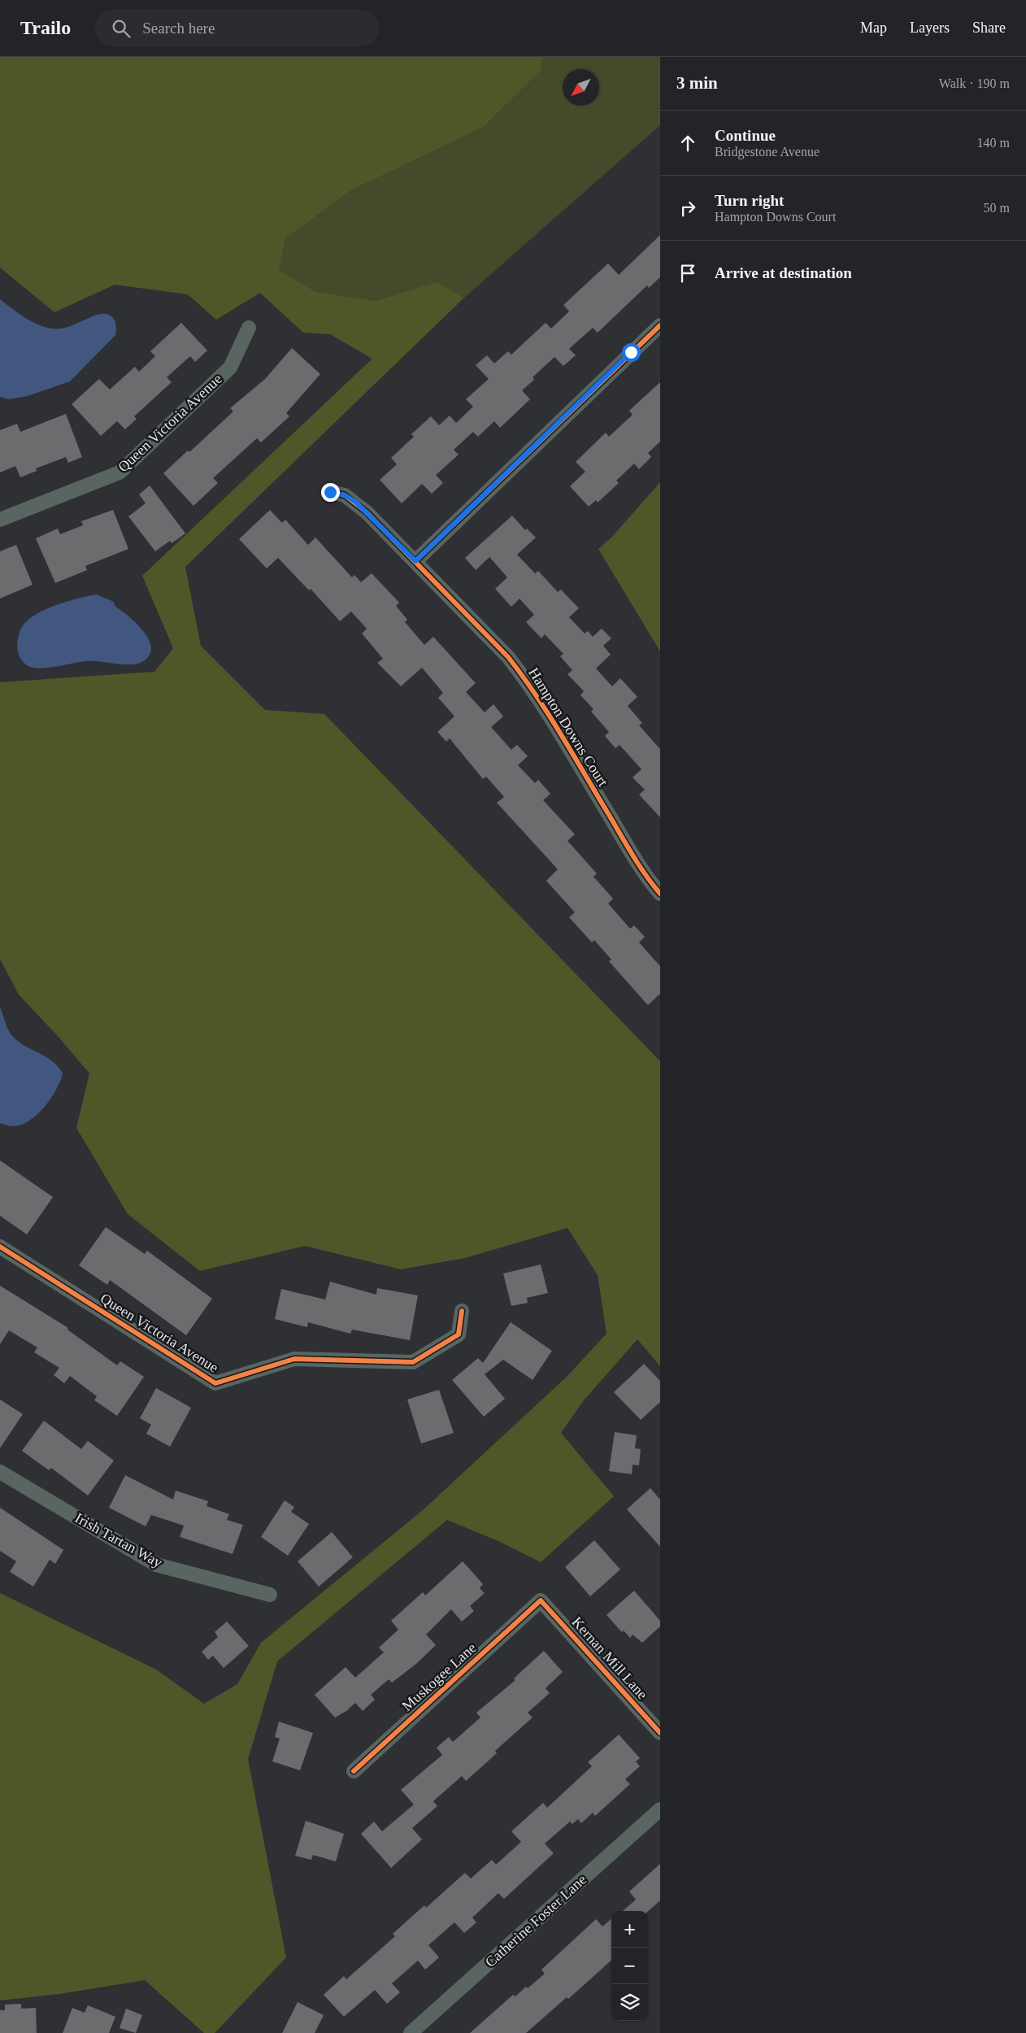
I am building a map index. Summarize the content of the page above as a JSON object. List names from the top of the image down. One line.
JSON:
{"streets":{"street":["Queen Victoria Avenue","Hampton Downs Court","Irish Tartan Way","Kernan Mill Lane","Muskogee Lane","Catherine Foster Lane"]},"crossings":[["Kernan Mill Lane","Muskogee Lane"]],"north":"bottom left","page":{"header":"Trailo","search":"Search here","nav":["Map","Layers","Share"],"heading":["3 min","Walk · 190 m"],"list":[["Continue","Bridgestone Avenue","140 m"],["Turn right","Hampton Downs Court","50 m"],"Arrive at destination"],"map_buttons":["+","−"]}}
